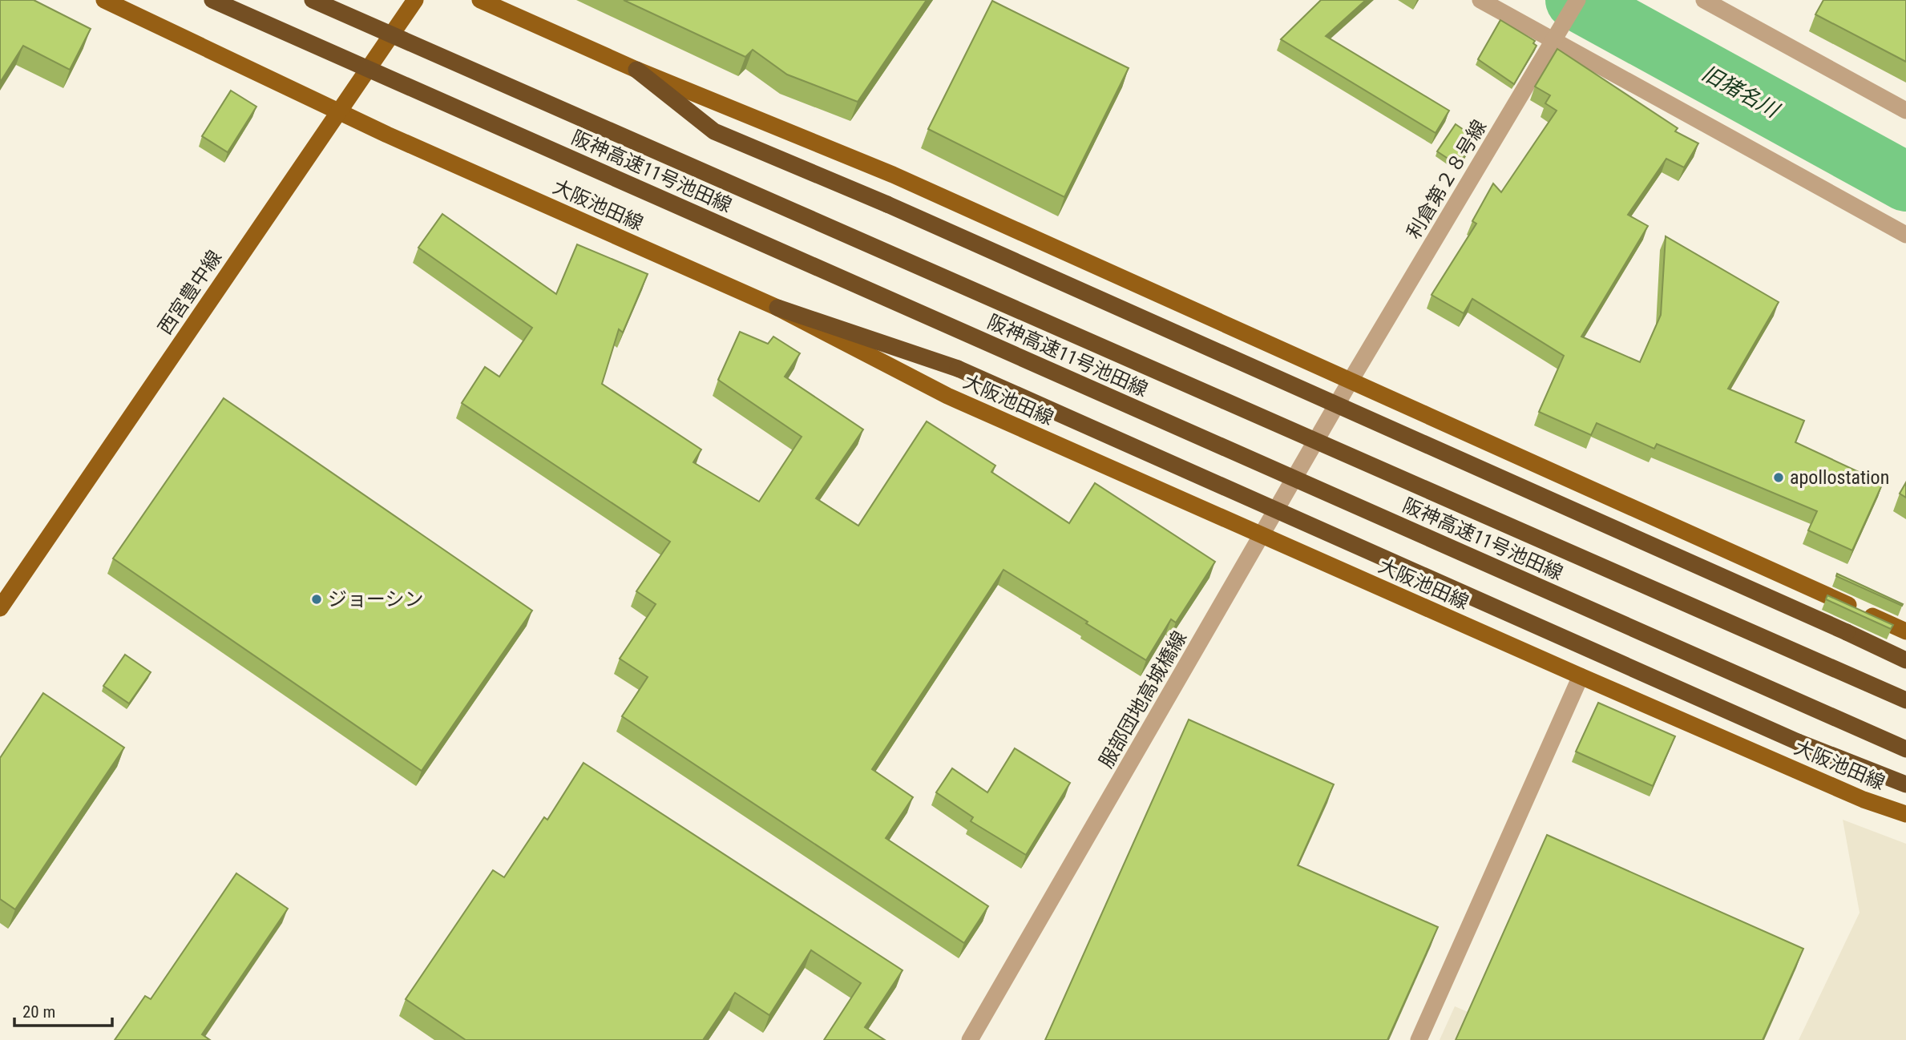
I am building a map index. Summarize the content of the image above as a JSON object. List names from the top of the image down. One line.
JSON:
{"streets":{"highway":["阪神高速11号池田線"],"main road":["大阪池田線","西宮豊中線"],"street":["利倉第２８号線","服部団地高城橋線"]},"crossings":[["利倉第２８号線","服部団地高城橋線"],["大阪池田線","西宮豊中線"],["大阪池田線","服部団地高城橋線"]],"water":["旧猪名川"],"places":["apollostation","ジョーシン"],"scale_bar":"20 m"}
